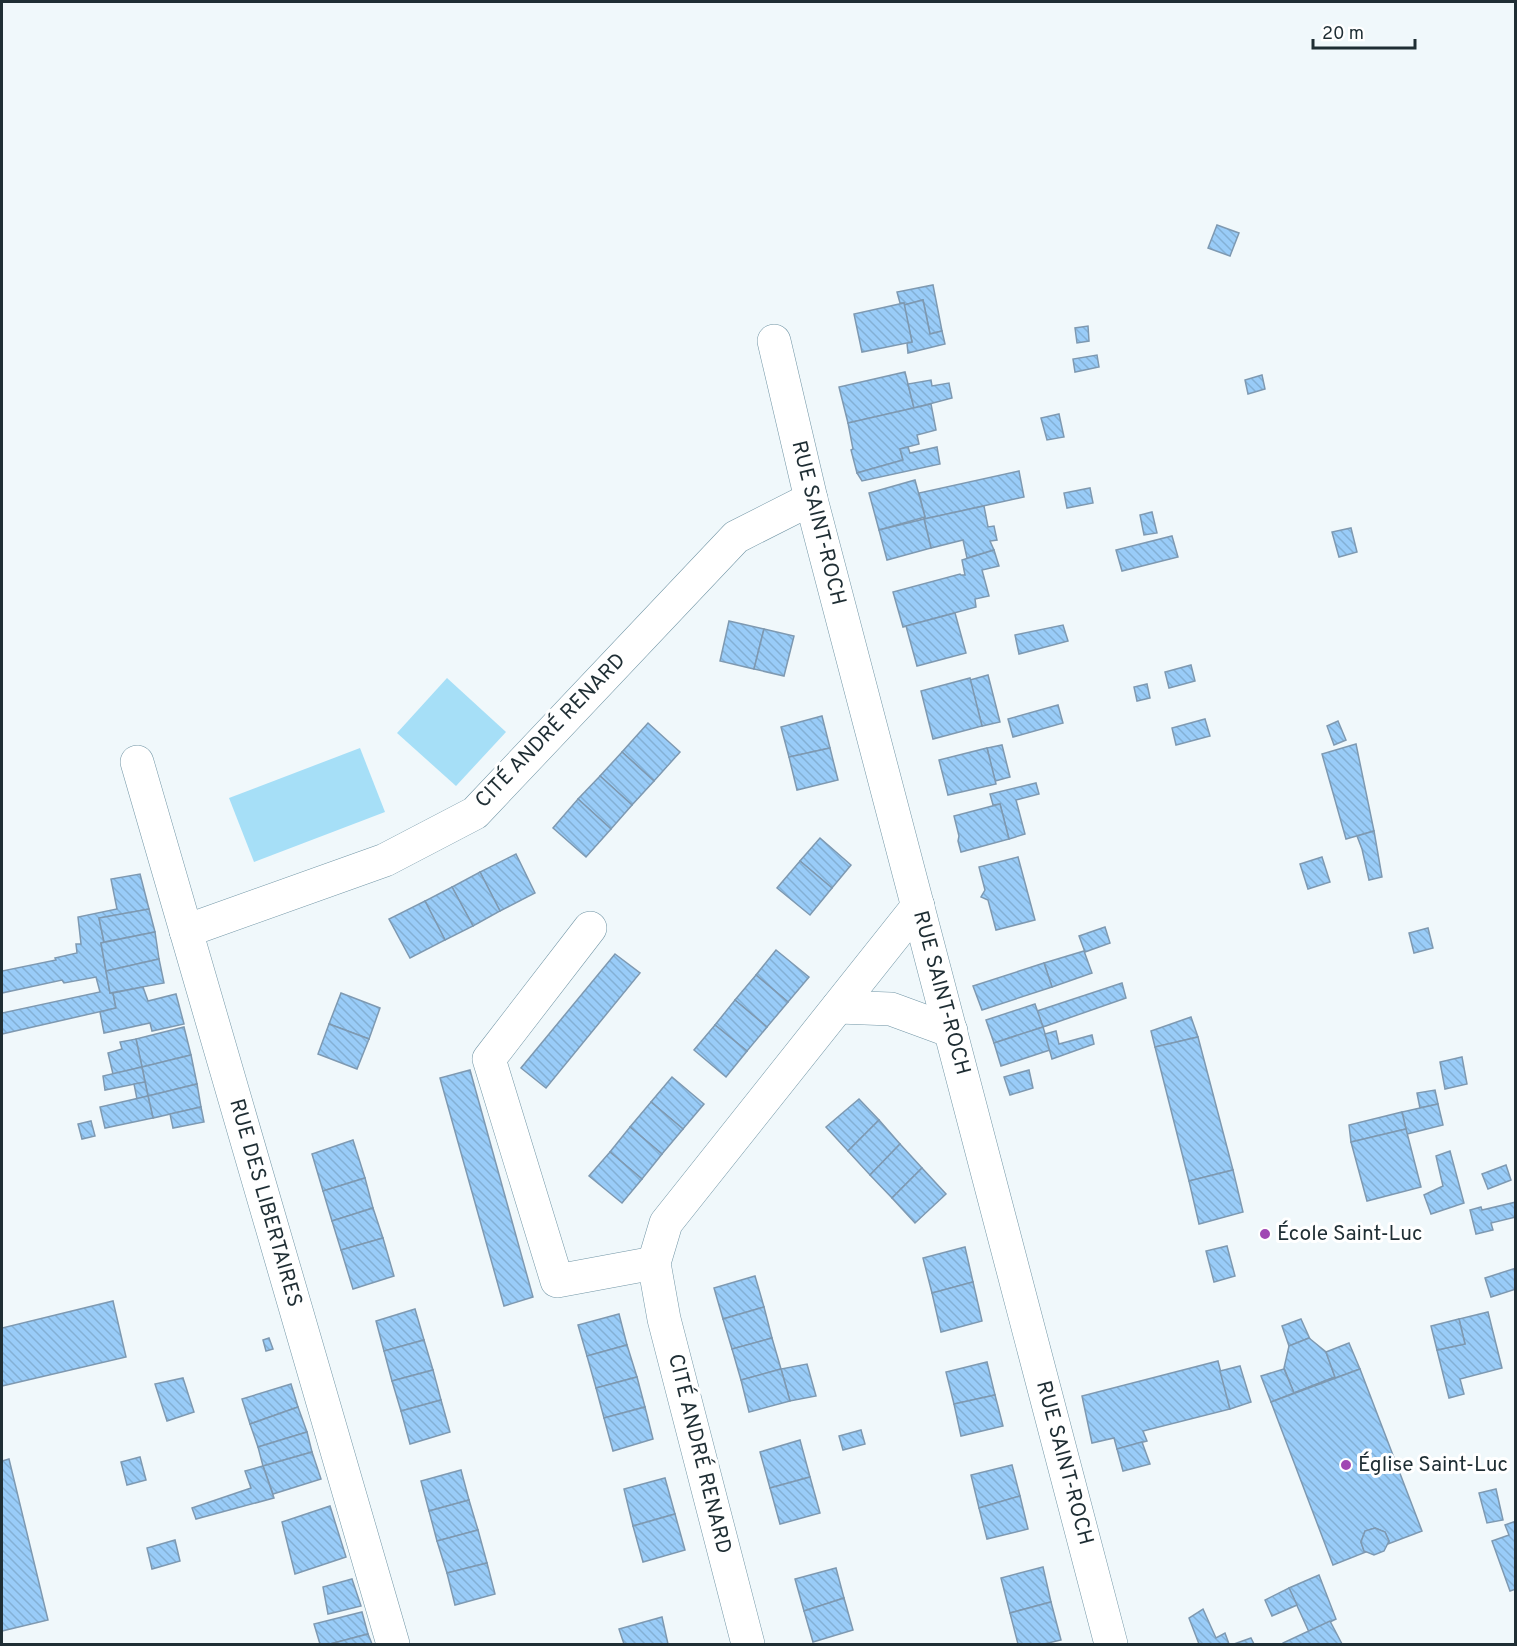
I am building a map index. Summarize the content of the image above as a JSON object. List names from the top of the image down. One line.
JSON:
{"streets":{"street":["RUE SAINT-ROCH","CITÉ ANDRÉ RENARD","RUE DES LIBERTAIRES"]},"crossings":[["RUE SAINT-ROCH","CITÉ ANDRÉ RENARD"],["CITÉ ANDRÉ RENARD","RUE DES LIBERTAIRES"]],"places":["École Saint-Luc","Église Saint-Luc"],"scale_bar":"20 m"}
